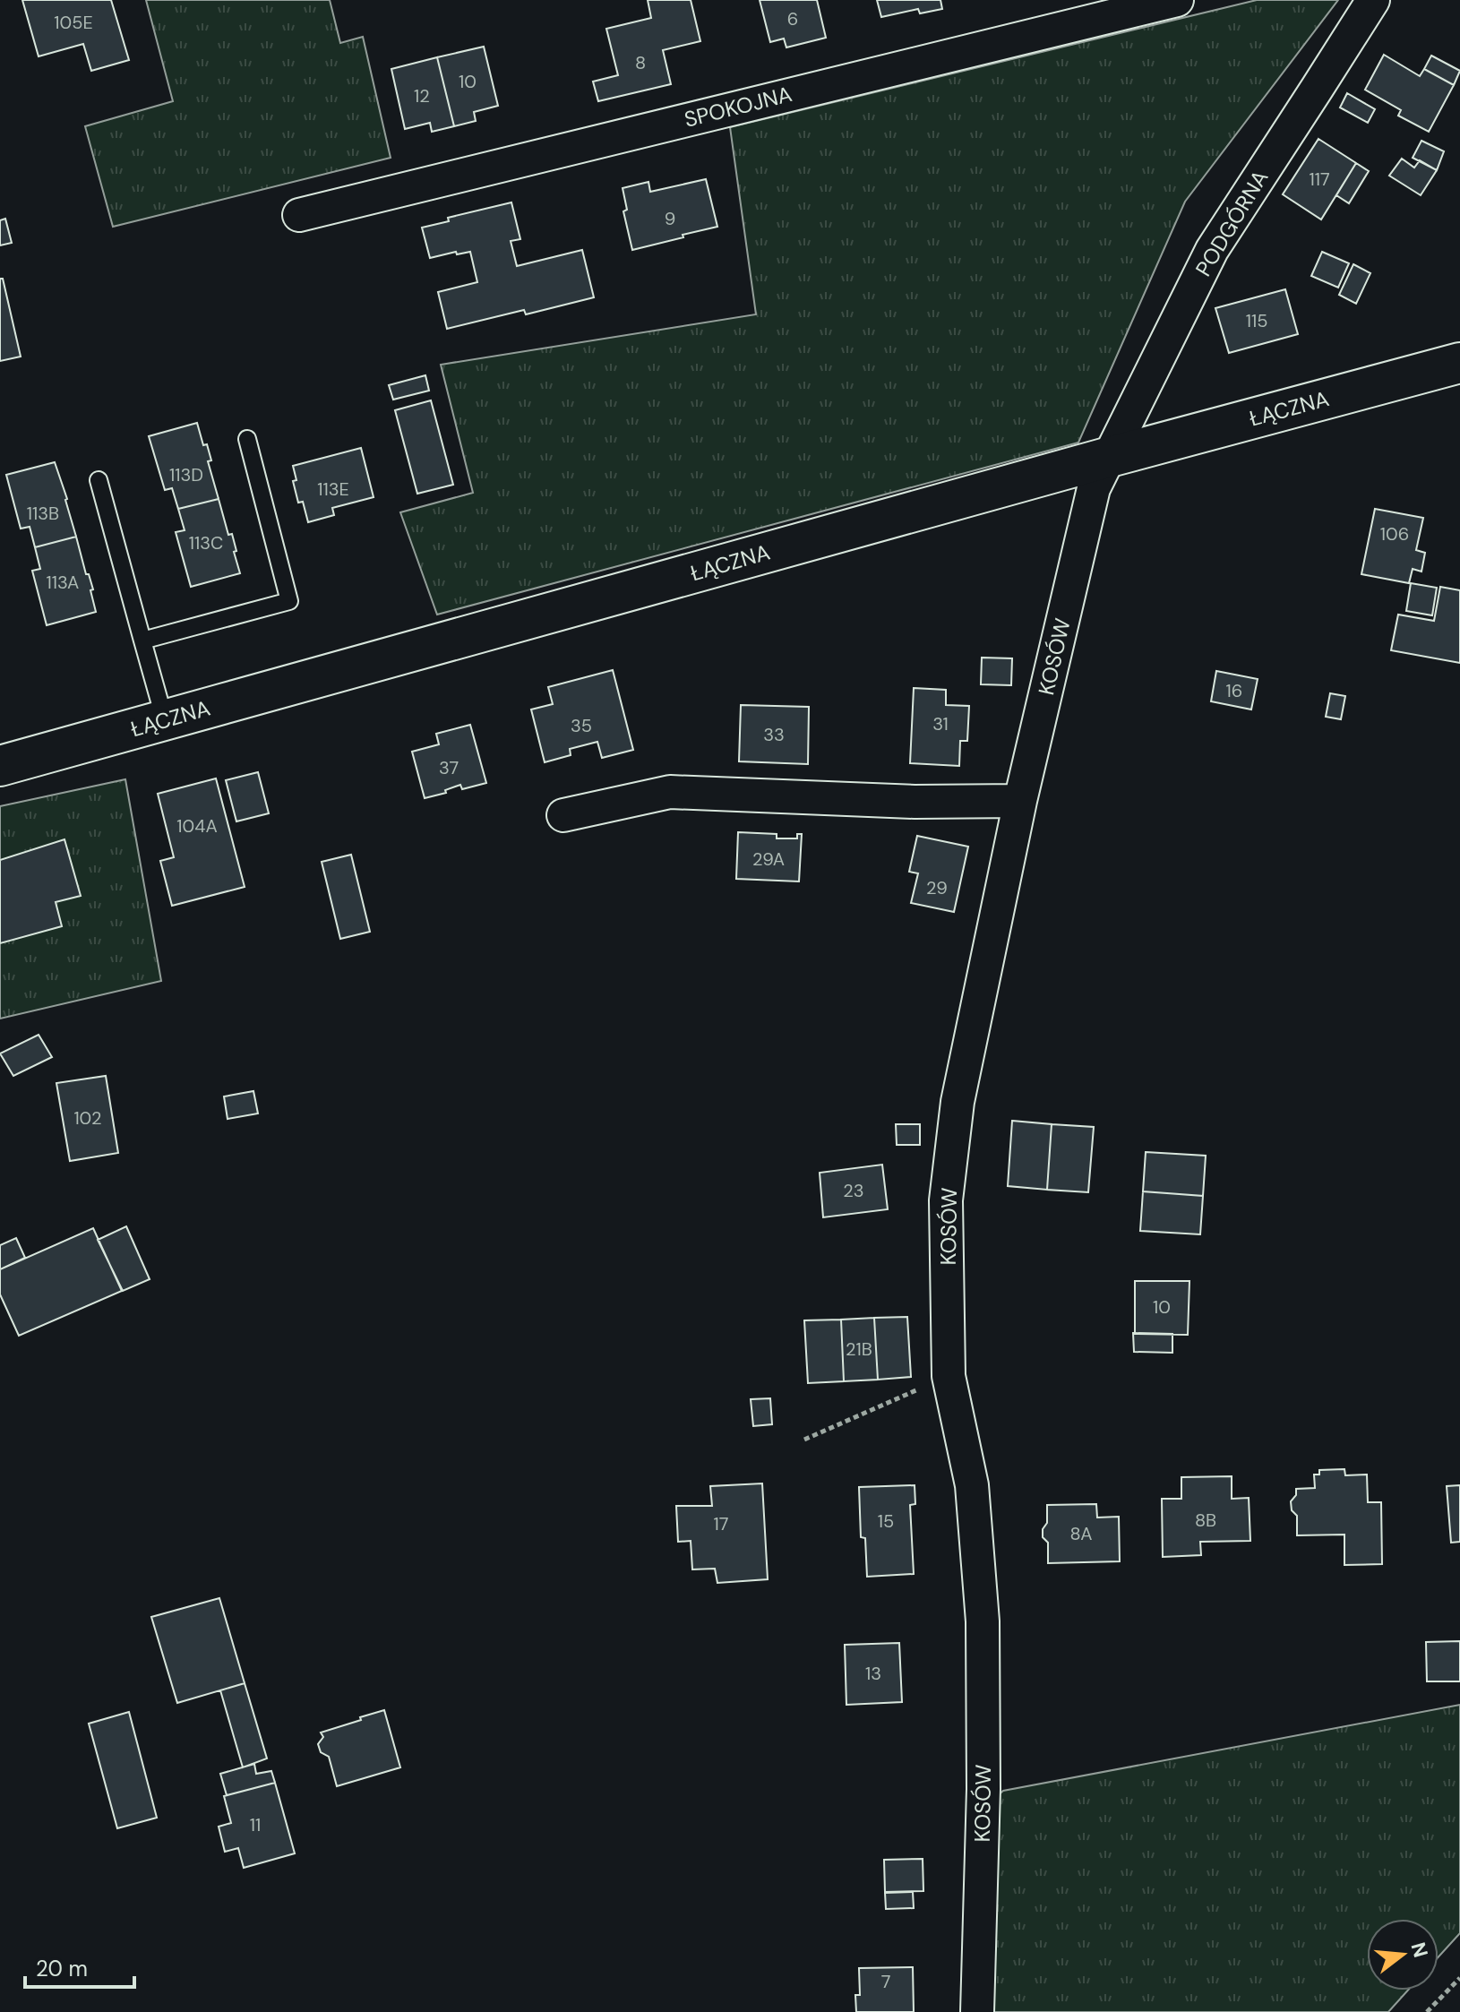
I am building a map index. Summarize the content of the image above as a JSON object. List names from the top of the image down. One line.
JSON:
{"streets":{"street":["SPOKOJNA","PODGÓRNA","ŁĄCZNA","KOSÓW"]},"crossings":[["PODGÓRNA","ŁĄCZNA"],["PODGÓRNA","KOSÓW"],["ŁĄCZNA","KOSÓW"]],"house_numbers":["6","105E","8","10","12","117","9","115","113D","113E","113B","106","113C","113A","16","31","35","33","37","104A","29A","29","102","23","10","21B","8B","15","17","8A","13","11","7"],"scale_bar":"20 m","north":"right"}
